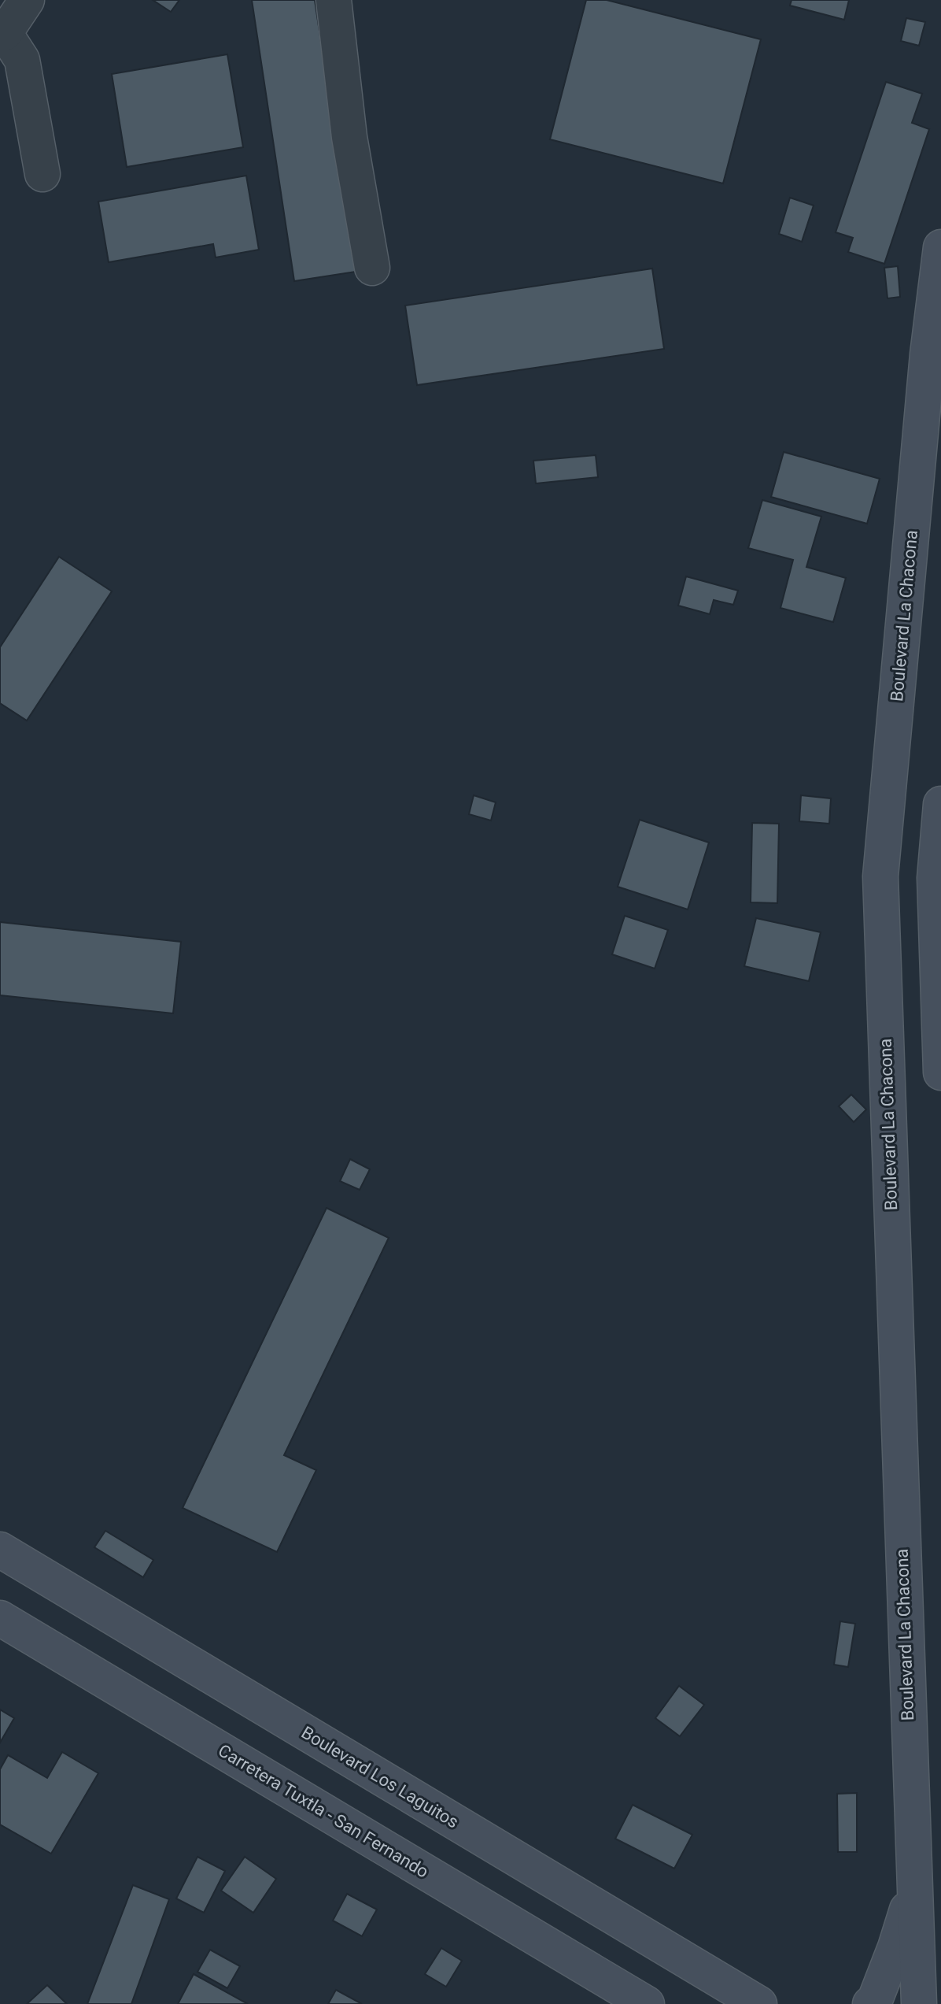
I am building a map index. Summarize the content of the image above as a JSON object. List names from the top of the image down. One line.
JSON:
{"streets":{"main road":["Boulevard La Chacona","Boulevard Los Laguitos","Carretera Tuxtla - San Fernando"]}}
